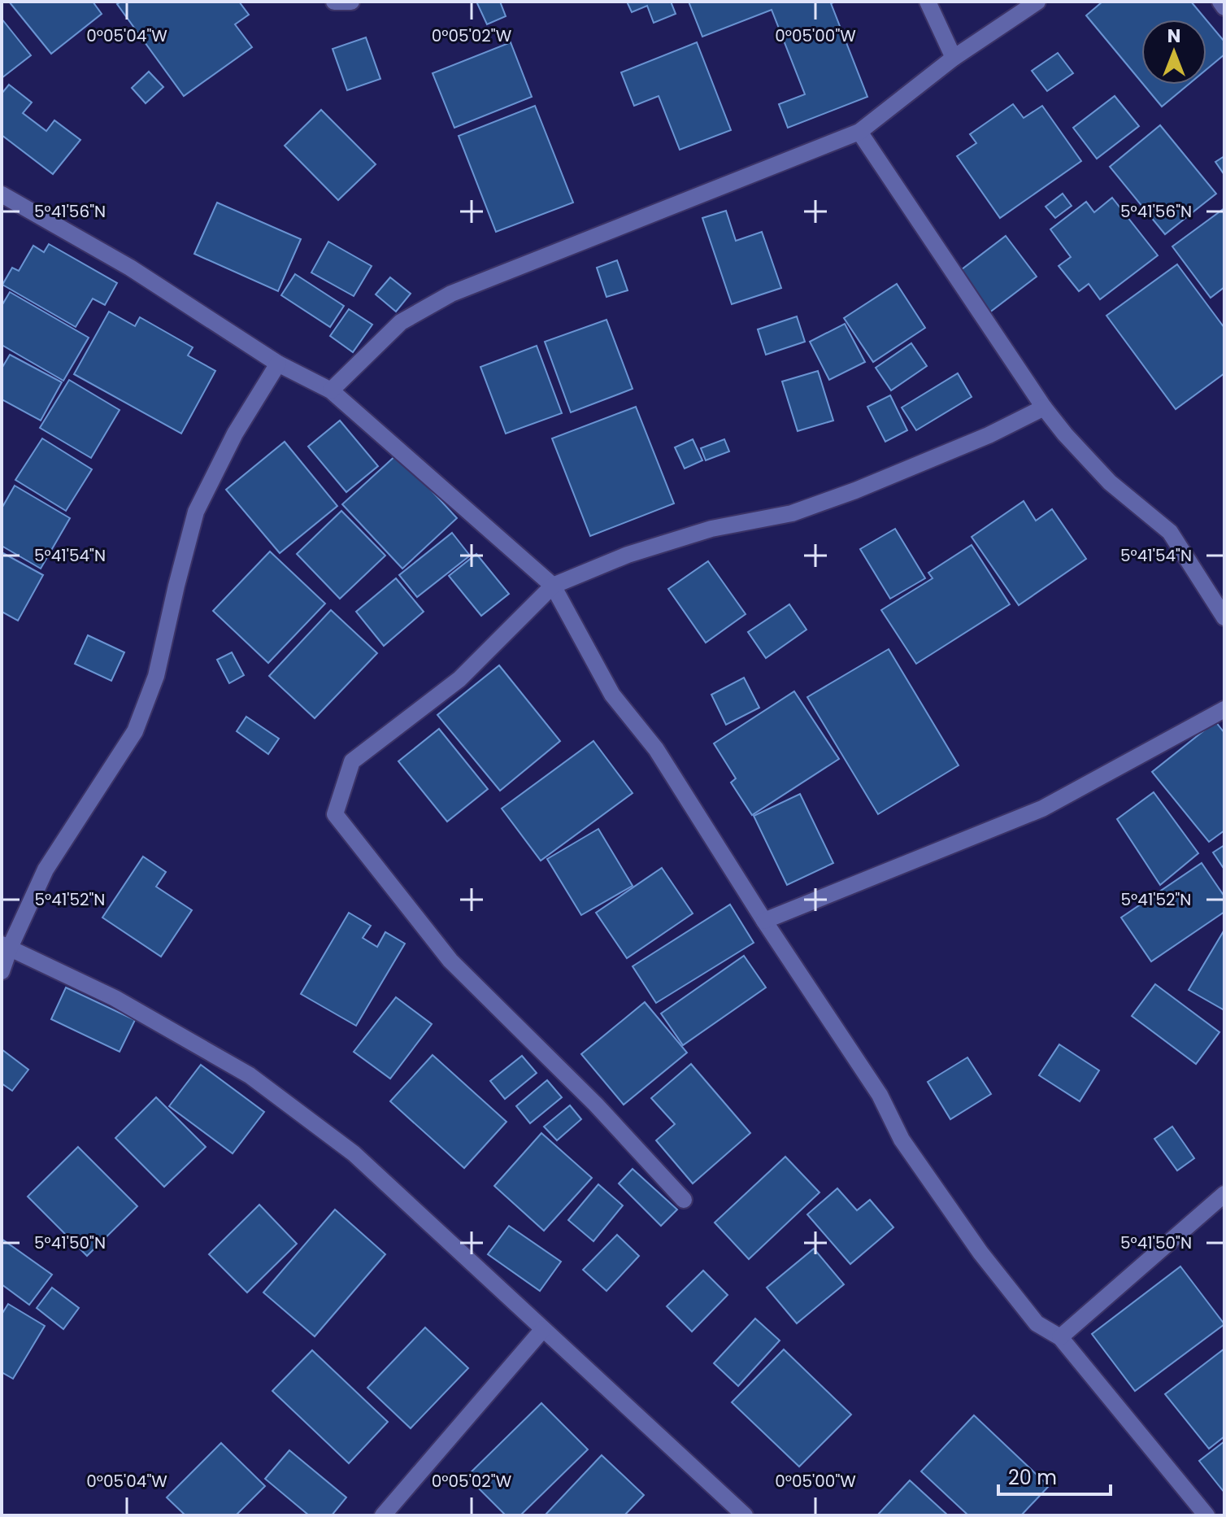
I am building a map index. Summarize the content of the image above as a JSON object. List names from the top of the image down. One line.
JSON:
{"scale_bar":"20 m","north":"top","coordinates":["0°05'04\"W","0°05'02\"W","0°05'00\"W","5°41'56\"N","5°41'54\"N","5°41'52\"N","5°41'50\"N"]}
